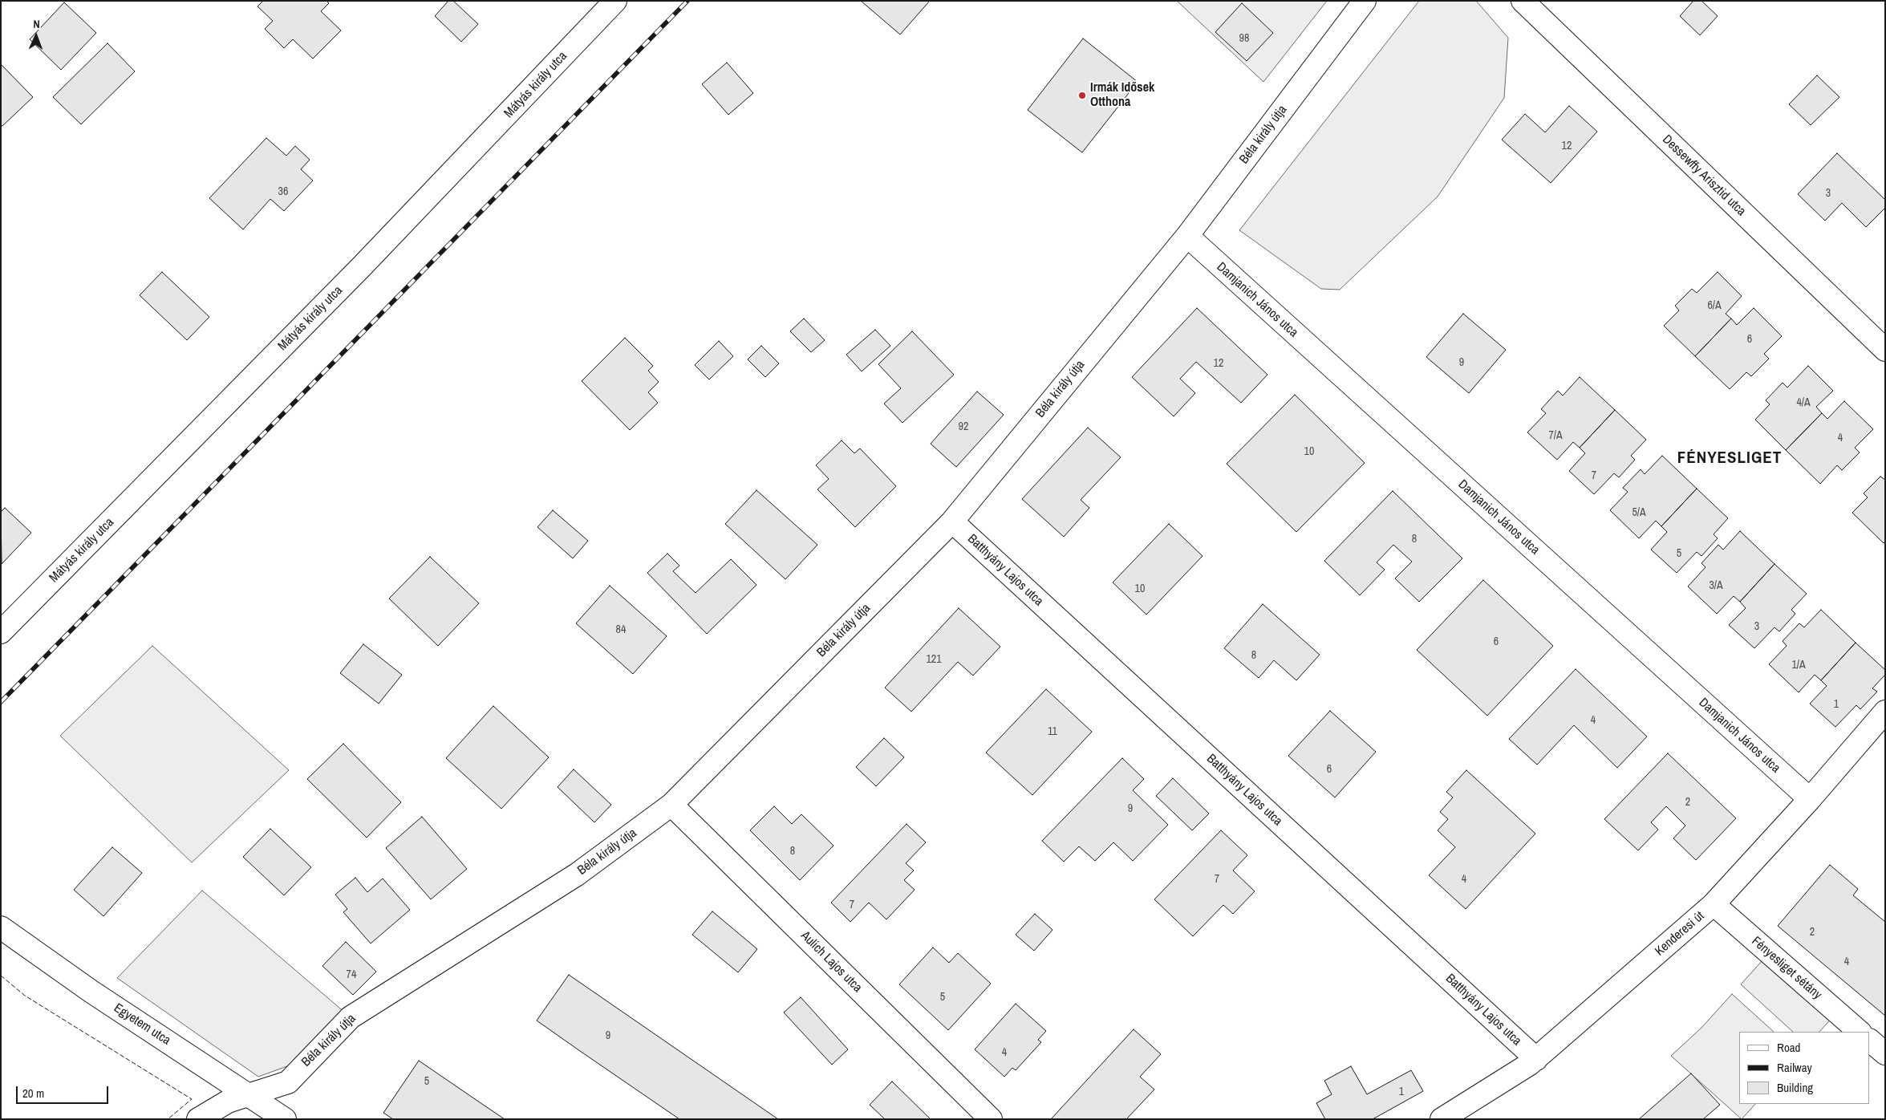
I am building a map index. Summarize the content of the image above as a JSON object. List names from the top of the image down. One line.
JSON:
{"streets":{"street":["Mátyás király utca","Béla király útja","Dessewffy Arisztid utca","Damjanich János utca","Batthyány Lajos utca","Kenderesi út","Aulich Lajos utca","Fényesliget sétány","Egyetem utca"]},"crossings":[["Béla király útja","Damjanich János utca"],["Béla király útja","Batthyány Lajos utca"],["Béla király útja","Aulich Lajos utca"],["Béla király útja","Egyetem utca"],["Damjanich János utca","Kenderesi út"],["Batthyány Lajos utca","Kenderesi út"],["Kenderesi út","Fényesliget sétány"]],"districts":["FÉNYESLIGET"],"places":["Irmák Idősek Otthona"],"house_numbers":["98","12","36","3","6/A","6","9","12","4/A","92","7/A","4","10","7","5/A","8","5","3/A","10","3","84","6","8","121","1/A","1","4","11","6","2","9","8","7","4","7","2","4","74","5","9","4","5","1"],"legend":["Road","Railway","Building"],"scale_bar":"20 m","north":"top"}
